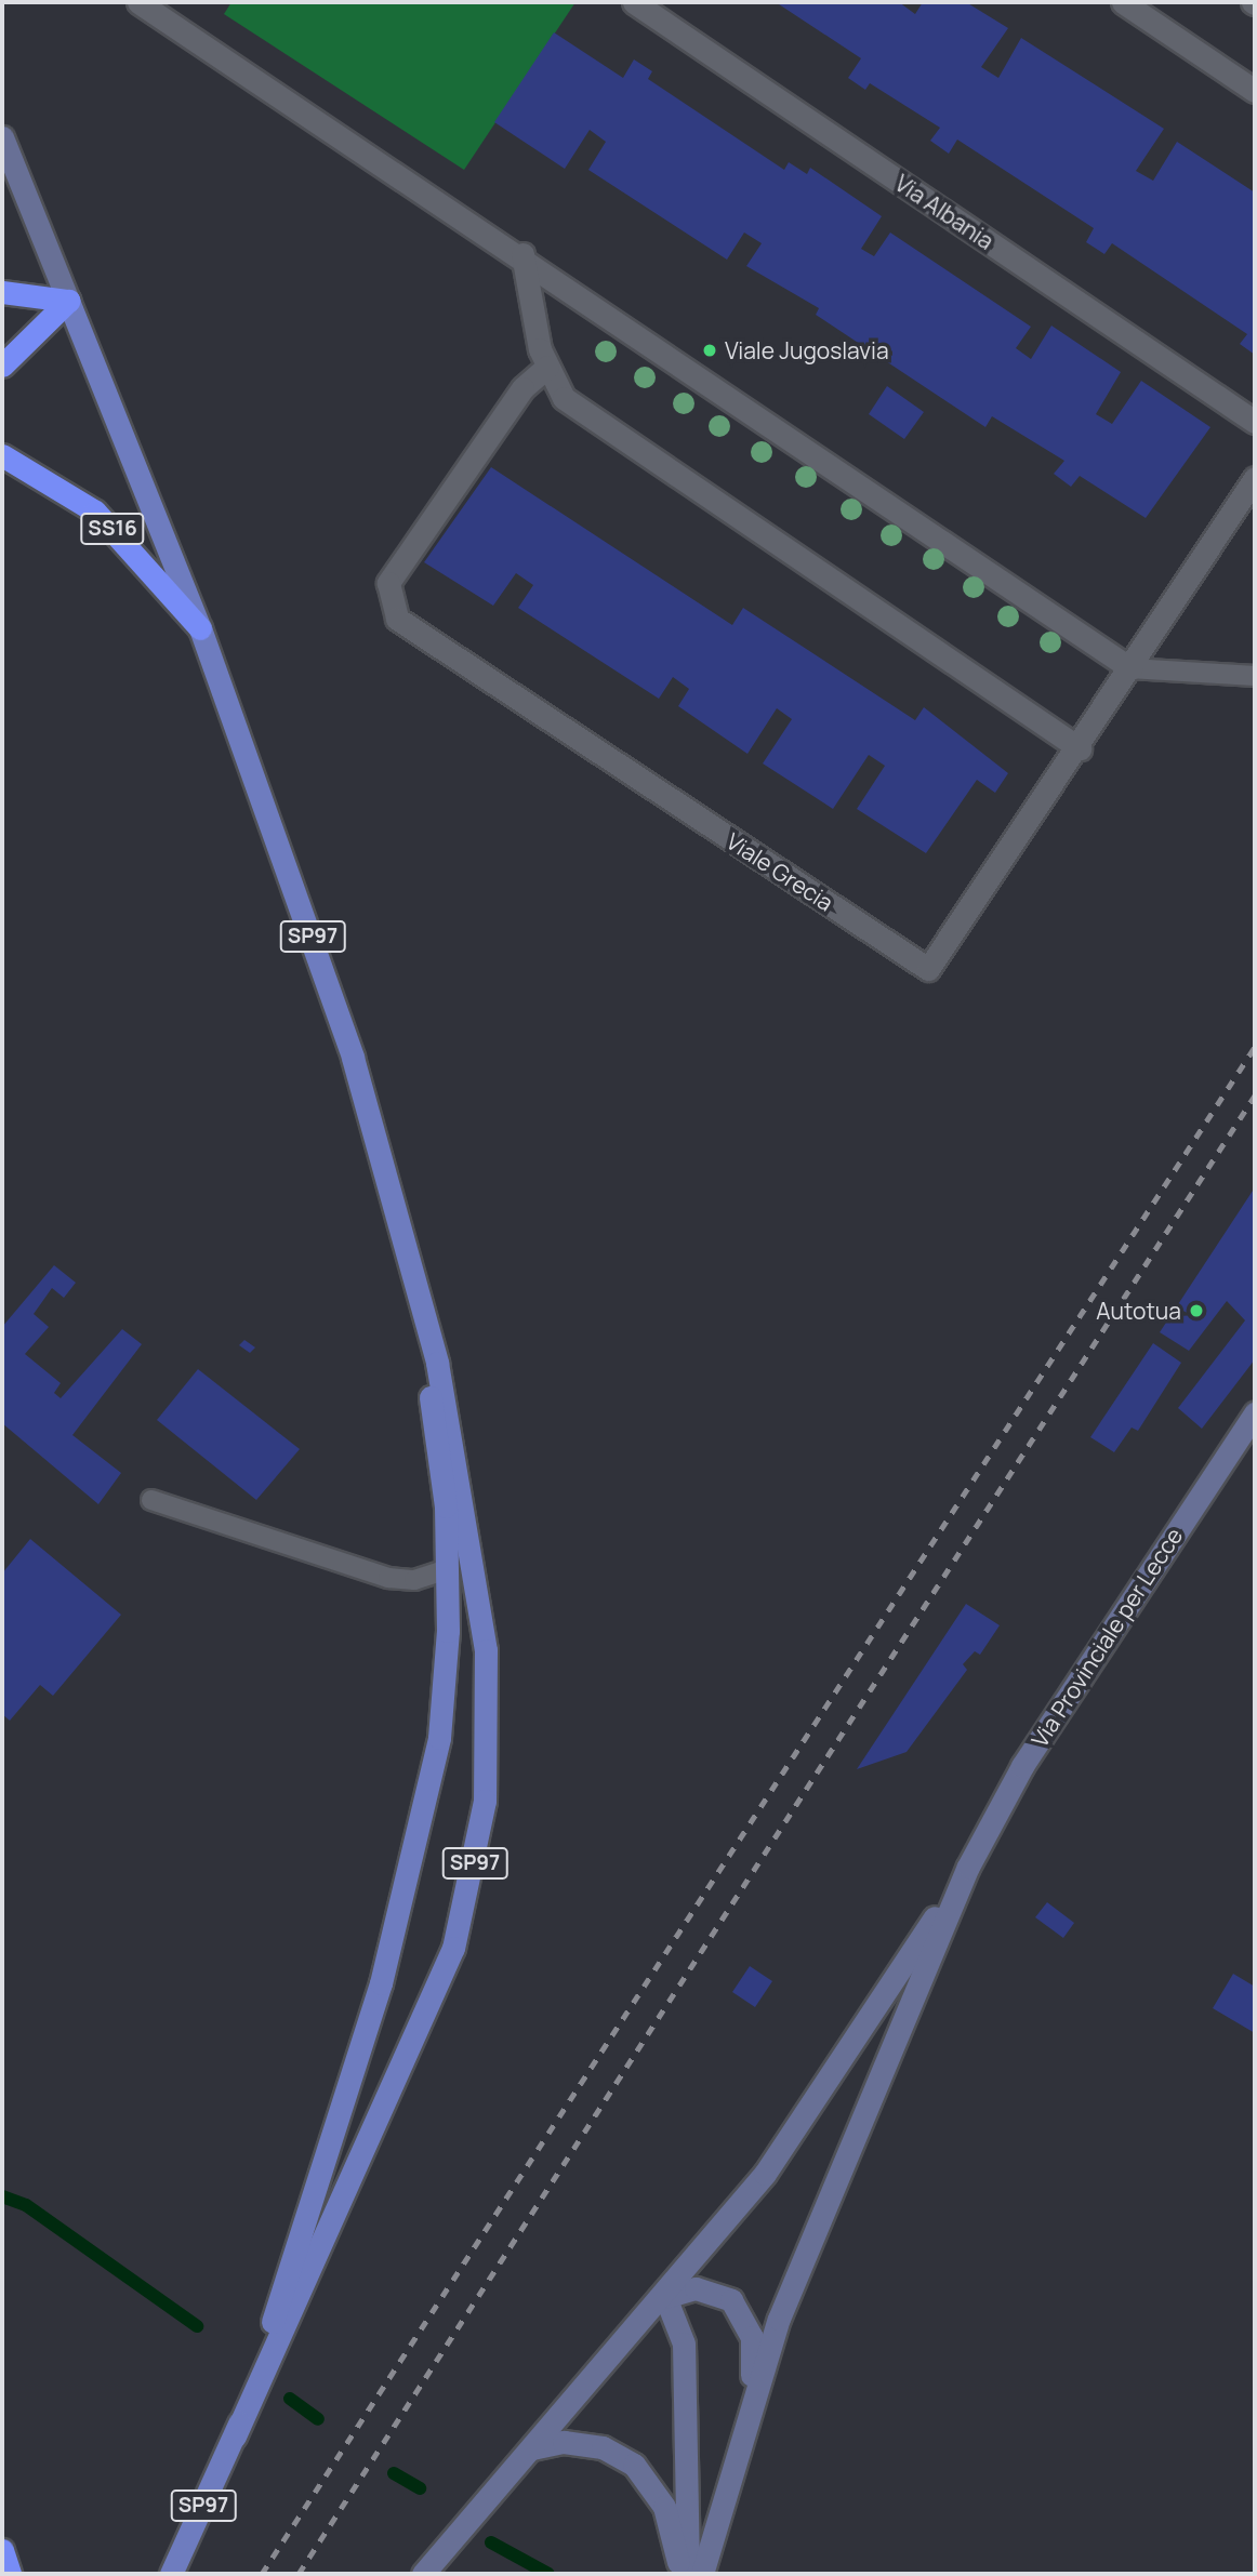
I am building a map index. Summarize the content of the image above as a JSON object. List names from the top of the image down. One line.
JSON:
{"streets":{"highway":["SS16"],"main road":["SP97","Via Provinciale per Lecce"],"street":["Via Albania","Viale Grecia"]},"crossings":[["SS16","SP97"]],"places":["Viale Jugoslavia","Autotua"]}
